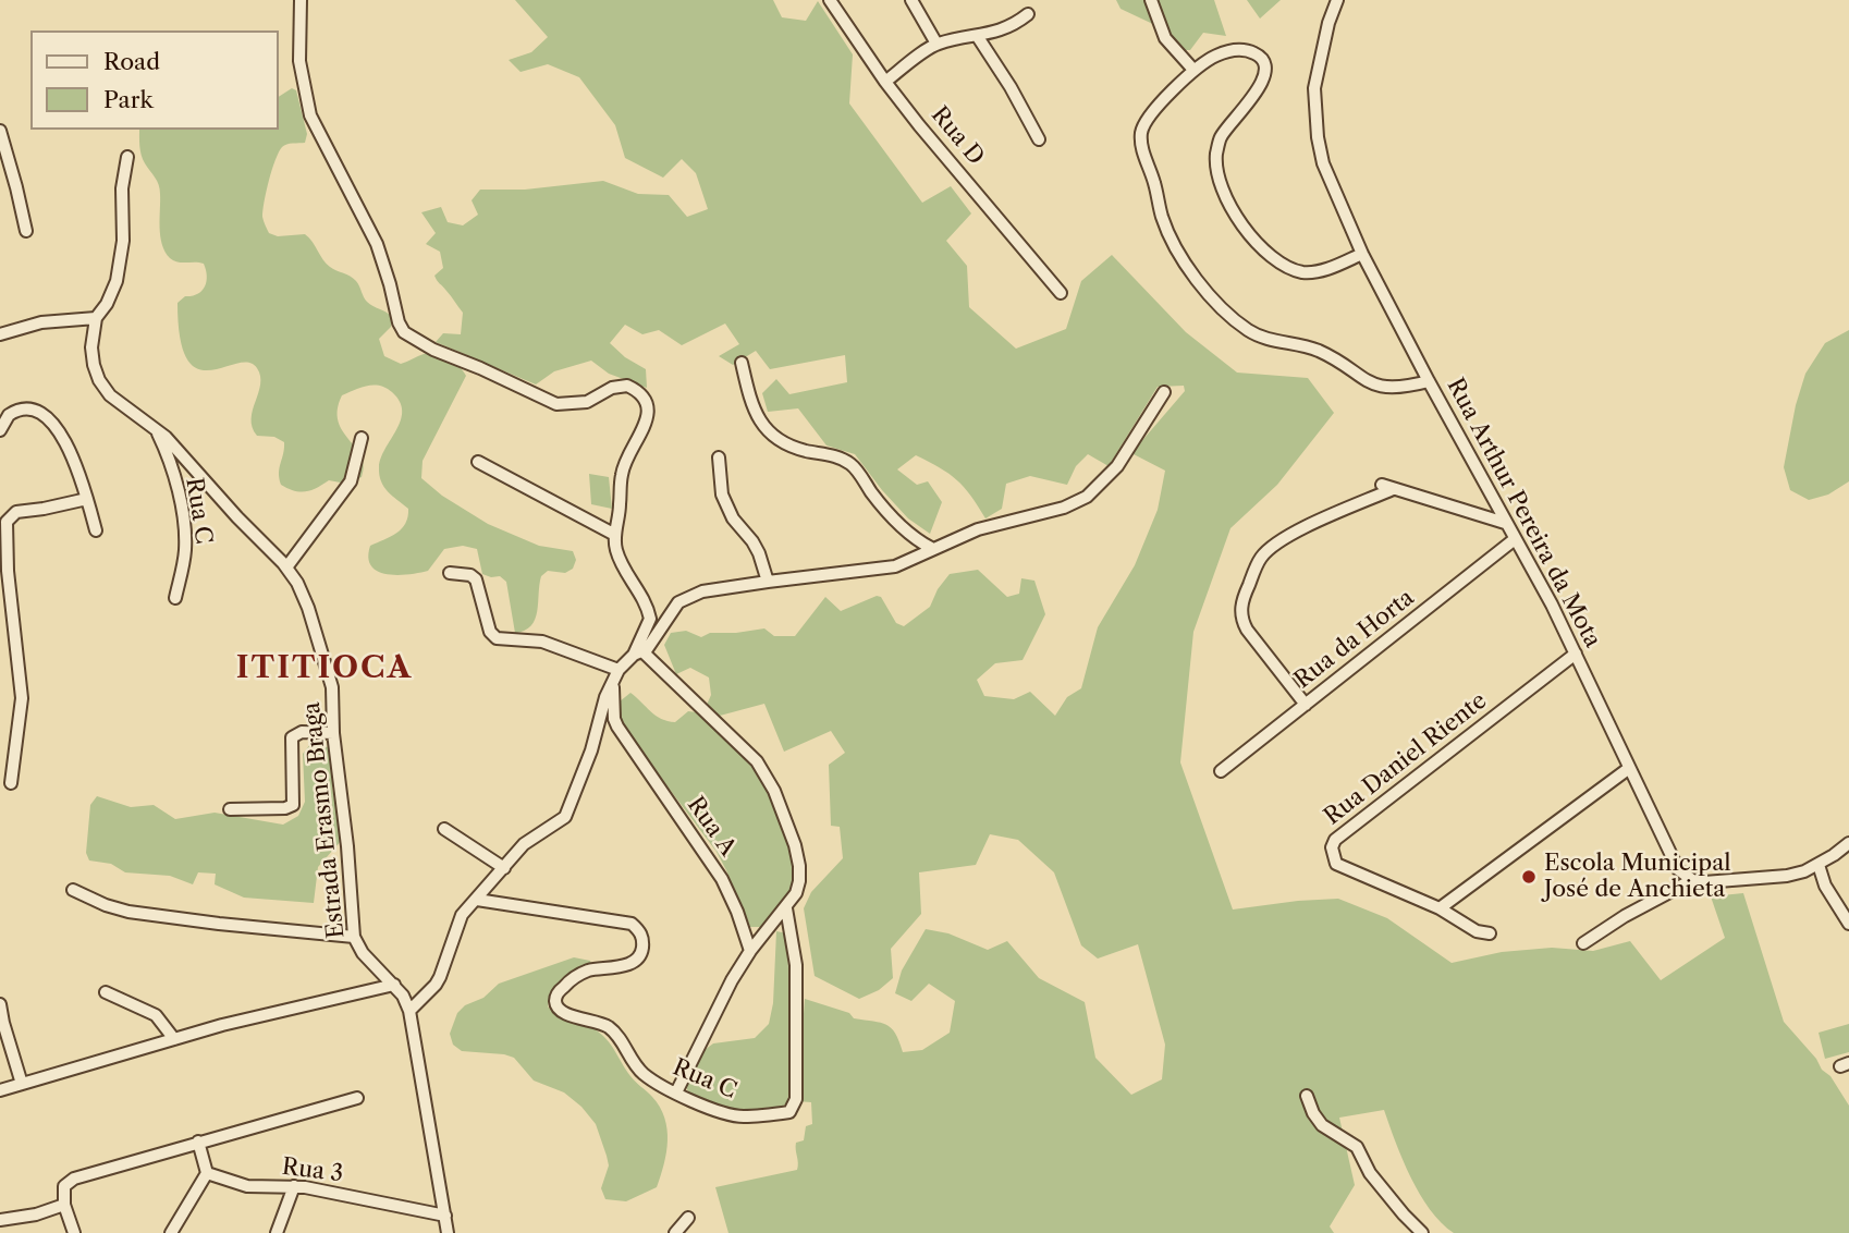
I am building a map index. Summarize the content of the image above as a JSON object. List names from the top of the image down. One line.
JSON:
{"streets":{"street":["Rua D","Rua C","Rua Arthur Pereira da Mota","Rua da Horta","Rua Daniel Riente","Estrada Erasmo Braga","Rua A","Rua 3"]},"crossings":[["Rua C","Estrada Erasmo Braga"],["Rua Arthur Pereira da Mota","Rua da Horta"],["Rua Arthur Pereira da Mota","Rua Daniel Riente"],["Estrada Erasmo Braga","Rua 3"]],"districts":["ITITIOCA"],"places":["Escola Municipal José de Anchieta"],"legend":["Road","Park"]}
